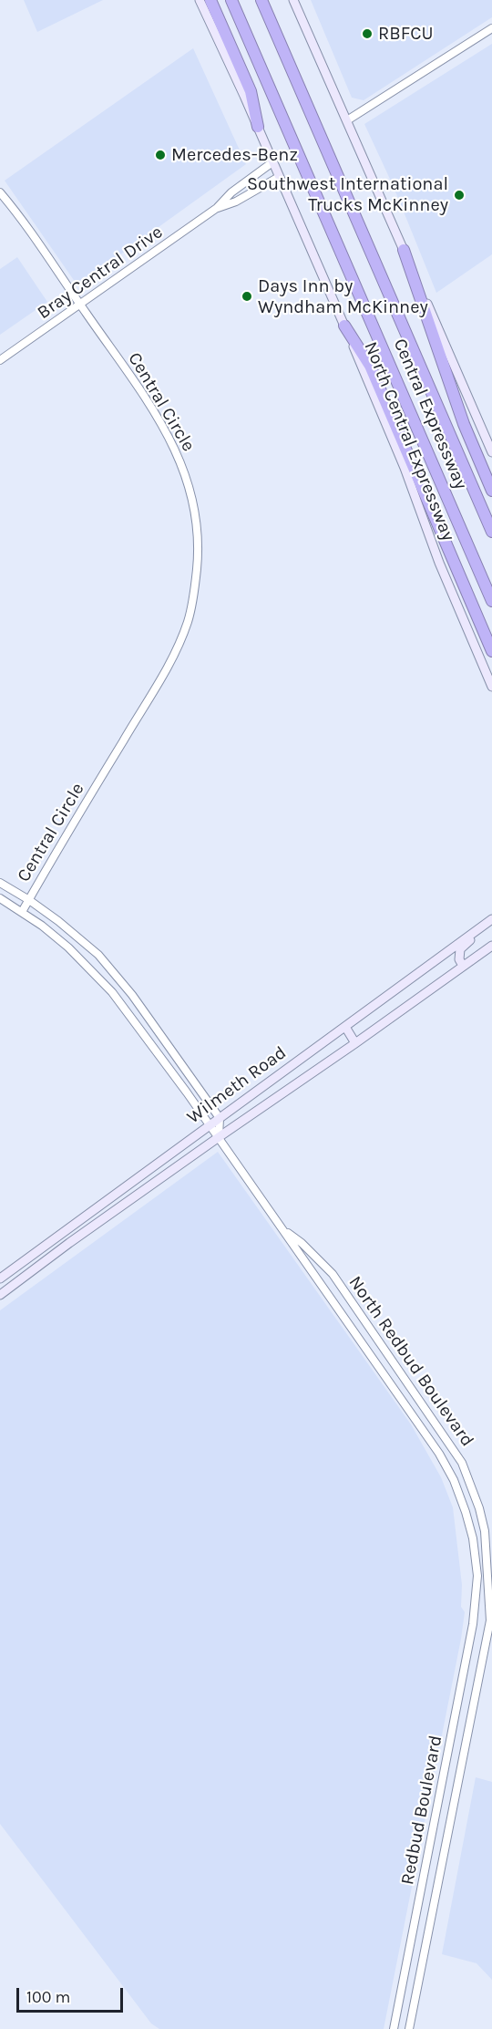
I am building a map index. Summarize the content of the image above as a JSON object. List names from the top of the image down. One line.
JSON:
{"streets":{"highway":["Central Expressway"],"main road":["North Central Expressway","Wilmeth Road"],"street":["Bray Central Drive","Central Circle","North Redbud Boulevard","Redbud Boulevard"]},"crossings":[["Bray Central Drive","Central Circle"],["Bray Central Drive","North Central Expressway"],["Central Circle","North Redbud Boulevard"],["Wilmeth Road","North Redbud Boulevard"],["North Redbud Boulevard","Redbud Boulevard"]],"places":["RBFCU","Mercedes-Benz","Southwest International Trucks McKinney","Days Inn by Wyndham McKinney"],"scale_bar":"100 m"}
